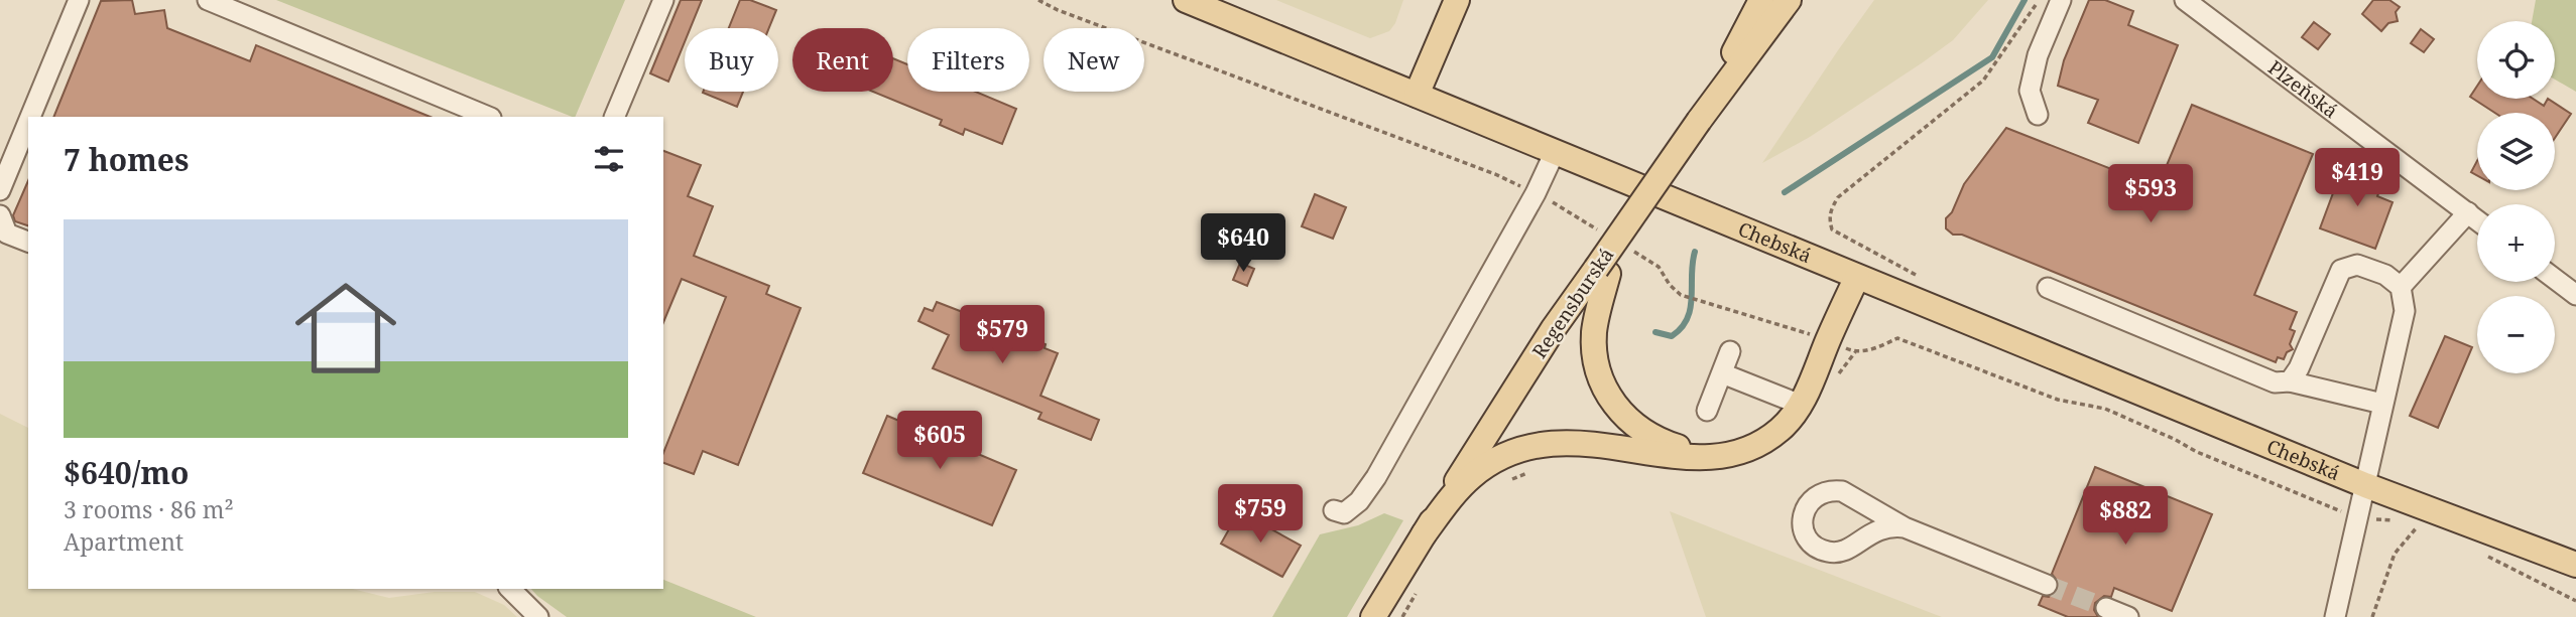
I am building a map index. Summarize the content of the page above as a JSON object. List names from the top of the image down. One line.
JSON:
{"streets":{"main road":["Chebská","Regensburská"],"street":["Plzeňská"]},"page":{"map_buttons":["+","−"],"chip":["Buy","Rent","Filters","New"],"heading":"7 homes","price":["$419","$593","$640","$579","$605","$759","$882"],"list":[{"name":"$640/mo","note":"3 rooms · 86 m² · Apartment"}]}}
